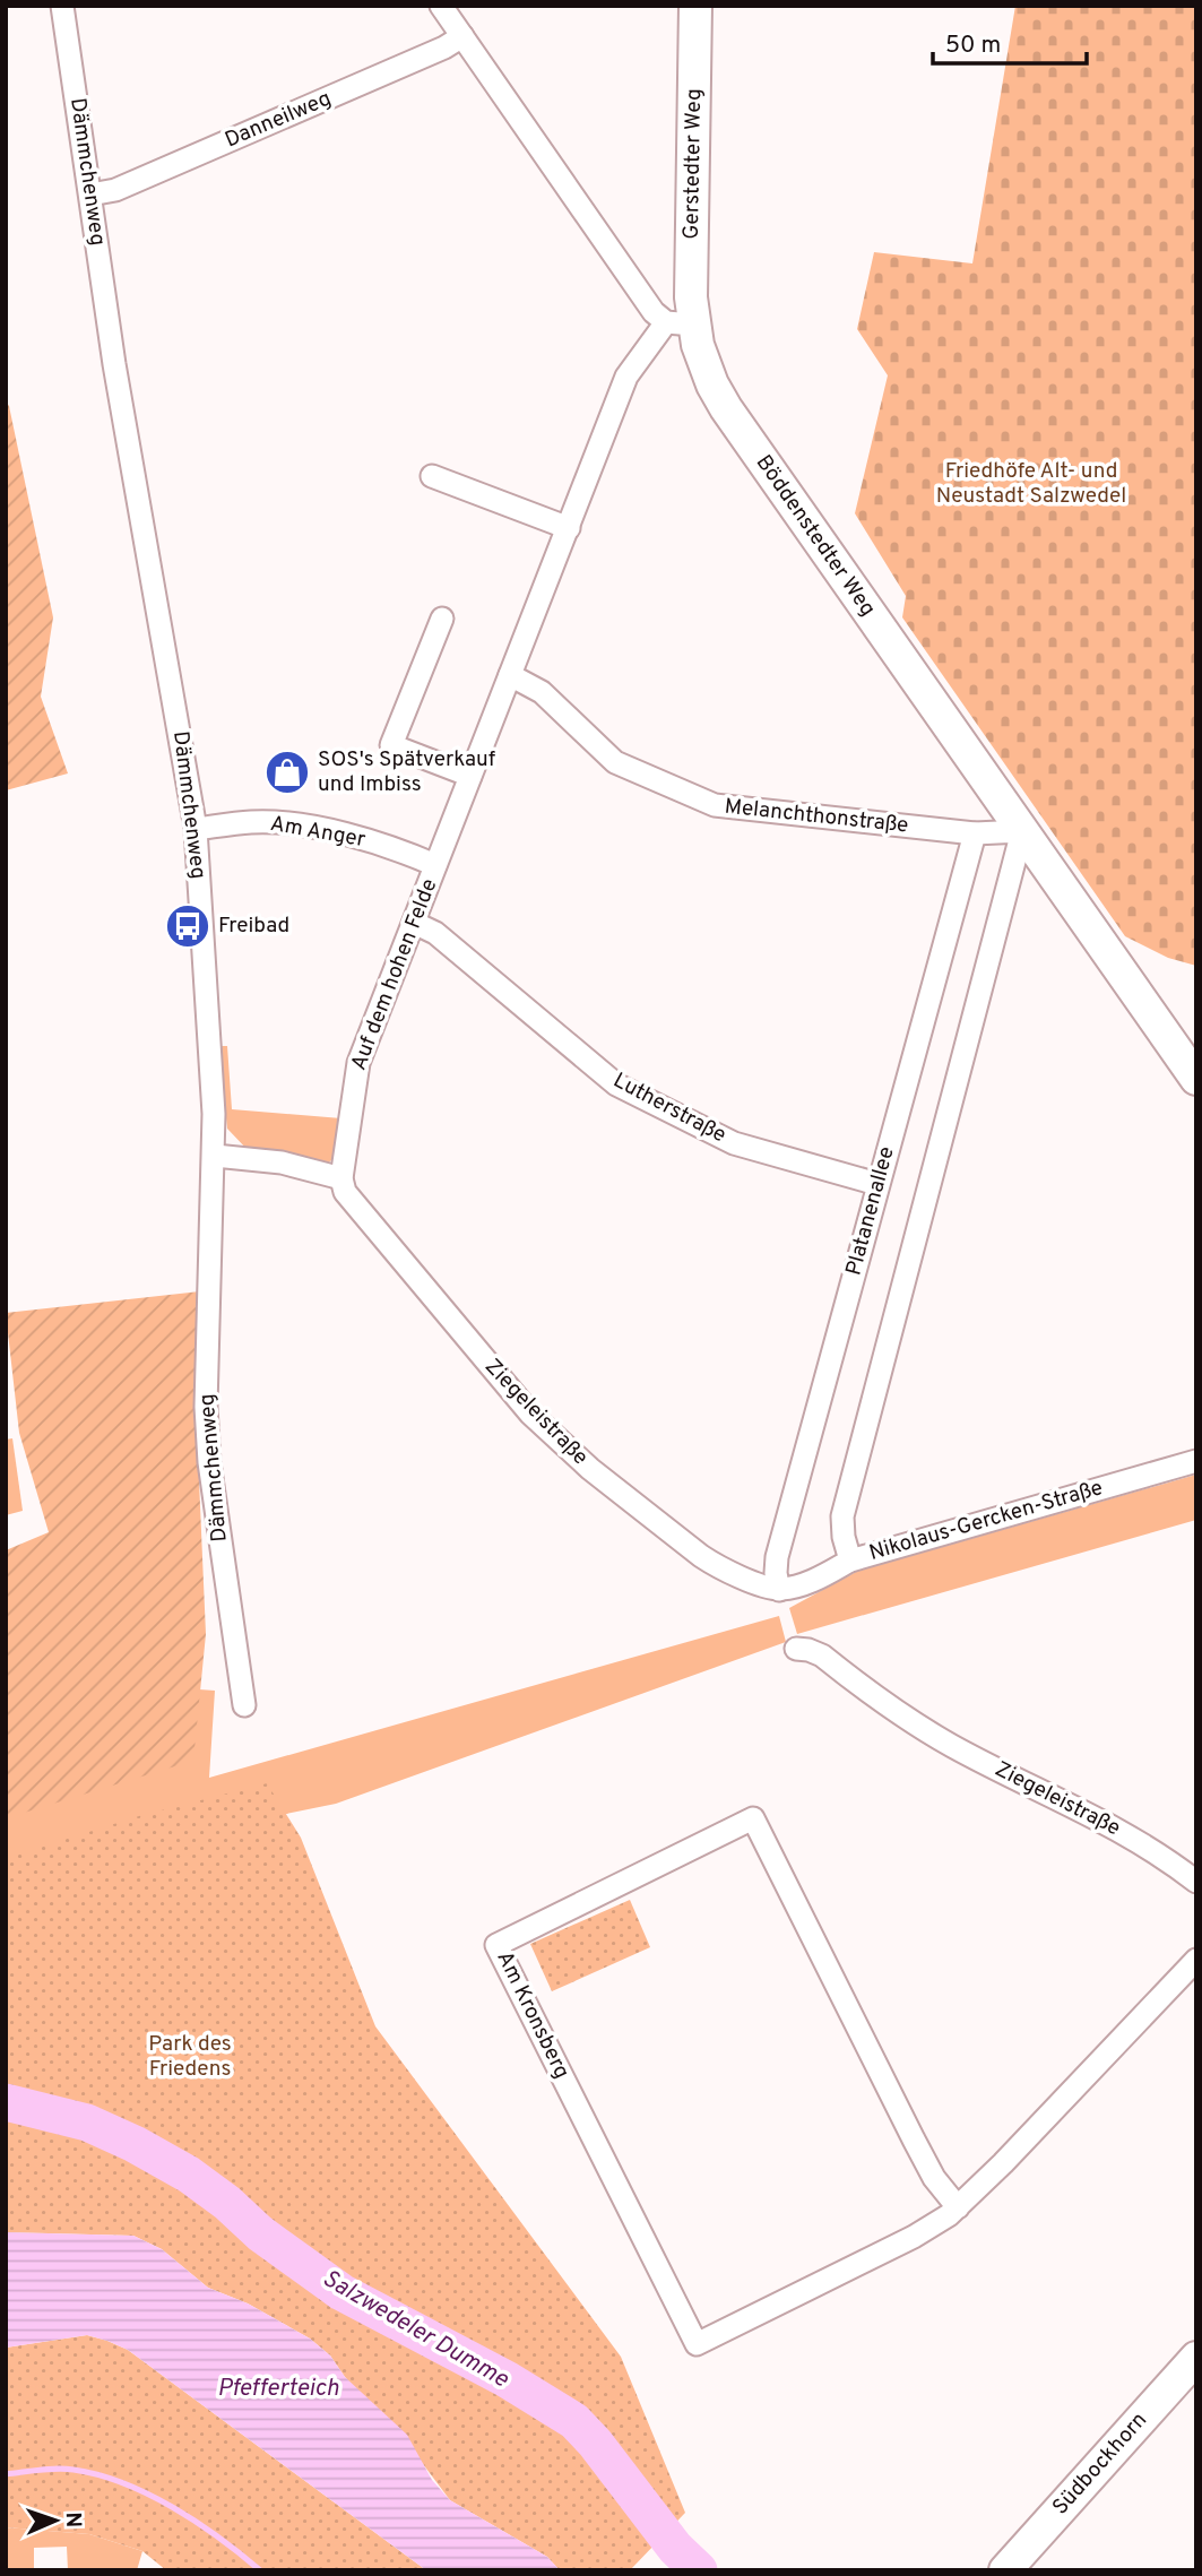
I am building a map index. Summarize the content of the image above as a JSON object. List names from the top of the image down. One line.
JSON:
{"streets":{"street":["Danneilweg","Gerstedter Weg","Dämmchenweg","Böddenstedter Weg","Melanchthonstraße","Am Anger","Auf dem hohen Felde","Lutherstraße","Platanenallee","Ziegeleistraße","Nikolaus-Gercken-Straße","Am Kronsberg","Südbockhorn"]},"crossings":[["Danneilweg","Dämmchenweg"],["Danneilweg","Böddenstedter Weg"],["Gerstedter Weg","Böddenstedter Weg"],["Gerstedter Weg","Auf dem hohen Felde"],["Dämmchenweg","Am Anger"],["Böddenstedter Weg","Melanchthonstraße"],["Böddenstedter Weg","Auf dem hohen Felde"],["Melanchthonstraße","Auf dem hohen Felde"],["Melanchthonstraße","Platanenallee"],["Am Anger","Auf dem hohen Felde"],["Auf dem hohen Felde","Lutherstraße"],["Auf dem hohen Felde","Ziegeleistraße"],["Lutherstraße","Platanenallee"],["Platanenallee","Ziegeleistraße"],["Platanenallee","Nikolaus-Gercken-Straße"],["Ziegeleistraße","Nikolaus-Gercken-Straße"]],"water":["Salzwedeler Dumme","Pfefferteich"],"parks":["Friedhöfe Alt- und Neustadt Salzwedel","Park des Friedens"],"places":{"shop":["SOS's Spätverkauf und Imbiss"],"bus stop":["Freibad"]},"scale_bar":"50 m","north":"right"}
